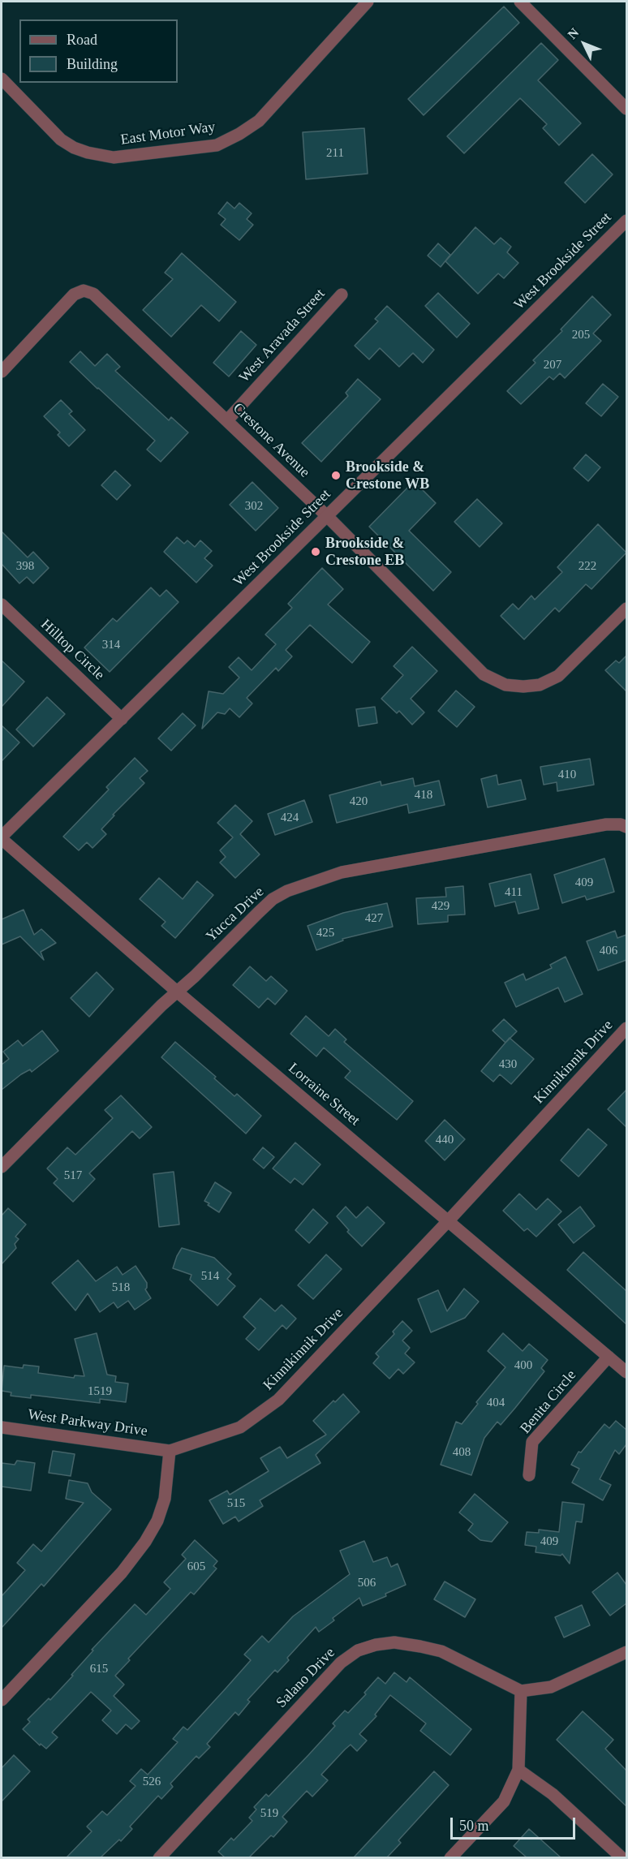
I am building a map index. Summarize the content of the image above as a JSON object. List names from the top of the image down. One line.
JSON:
{"streets":{"street":["East Motor Way","West Brookside Street","West Aravada Street","Crestone Avenue","Hilltop Circle","Yucca Drive","Kinnikinnik Drive","Lorraine Street","Benita Circle","West Parkway Drive","Salano Drive"]},"crossings":[["West Brookside Street","Crestone Avenue"],["West Brookside Street","Hilltop Circle"],["West Brookside Street","Lorraine Street"],["West Aravada Street","Crestone Avenue"],["Yucca Drive","Lorraine Street"],["Kinnikinnik Drive","Lorraine Street"],["Kinnikinnik Drive","West Parkway Drive"],["Lorraine Street","Benita Circle"]],"places":["Brookside & Crestone WB","Brookside & Crestone EB"],"house_numbers":["211","205","207","302","398","222","314","410","418","420","424","409","411","429","427","425","406","430","440","517","514","518","400","1519","404","408","515","409","605","506","615","526","519"],"legend":["Road","Building"],"scale_bar":"50 m","north":"top left"}
